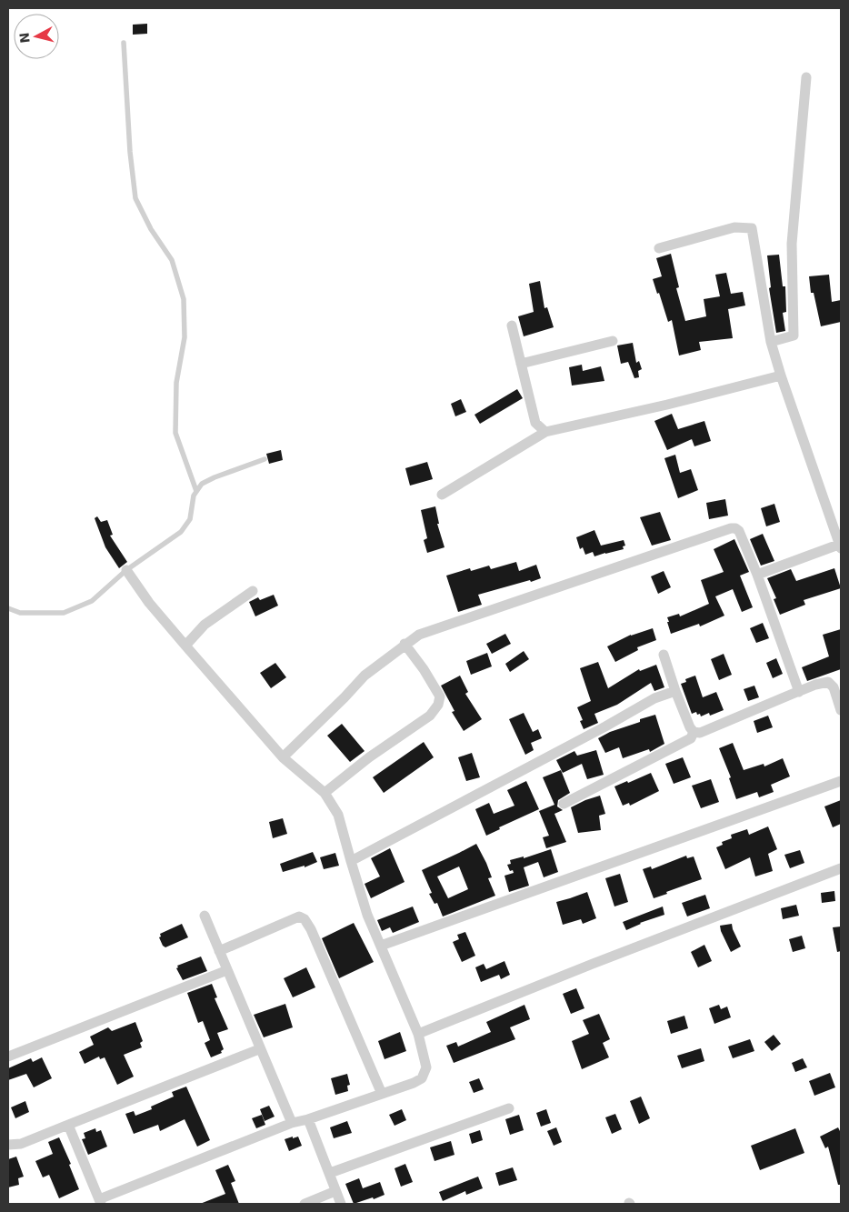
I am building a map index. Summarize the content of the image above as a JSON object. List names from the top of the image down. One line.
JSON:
{"north":"left"}
